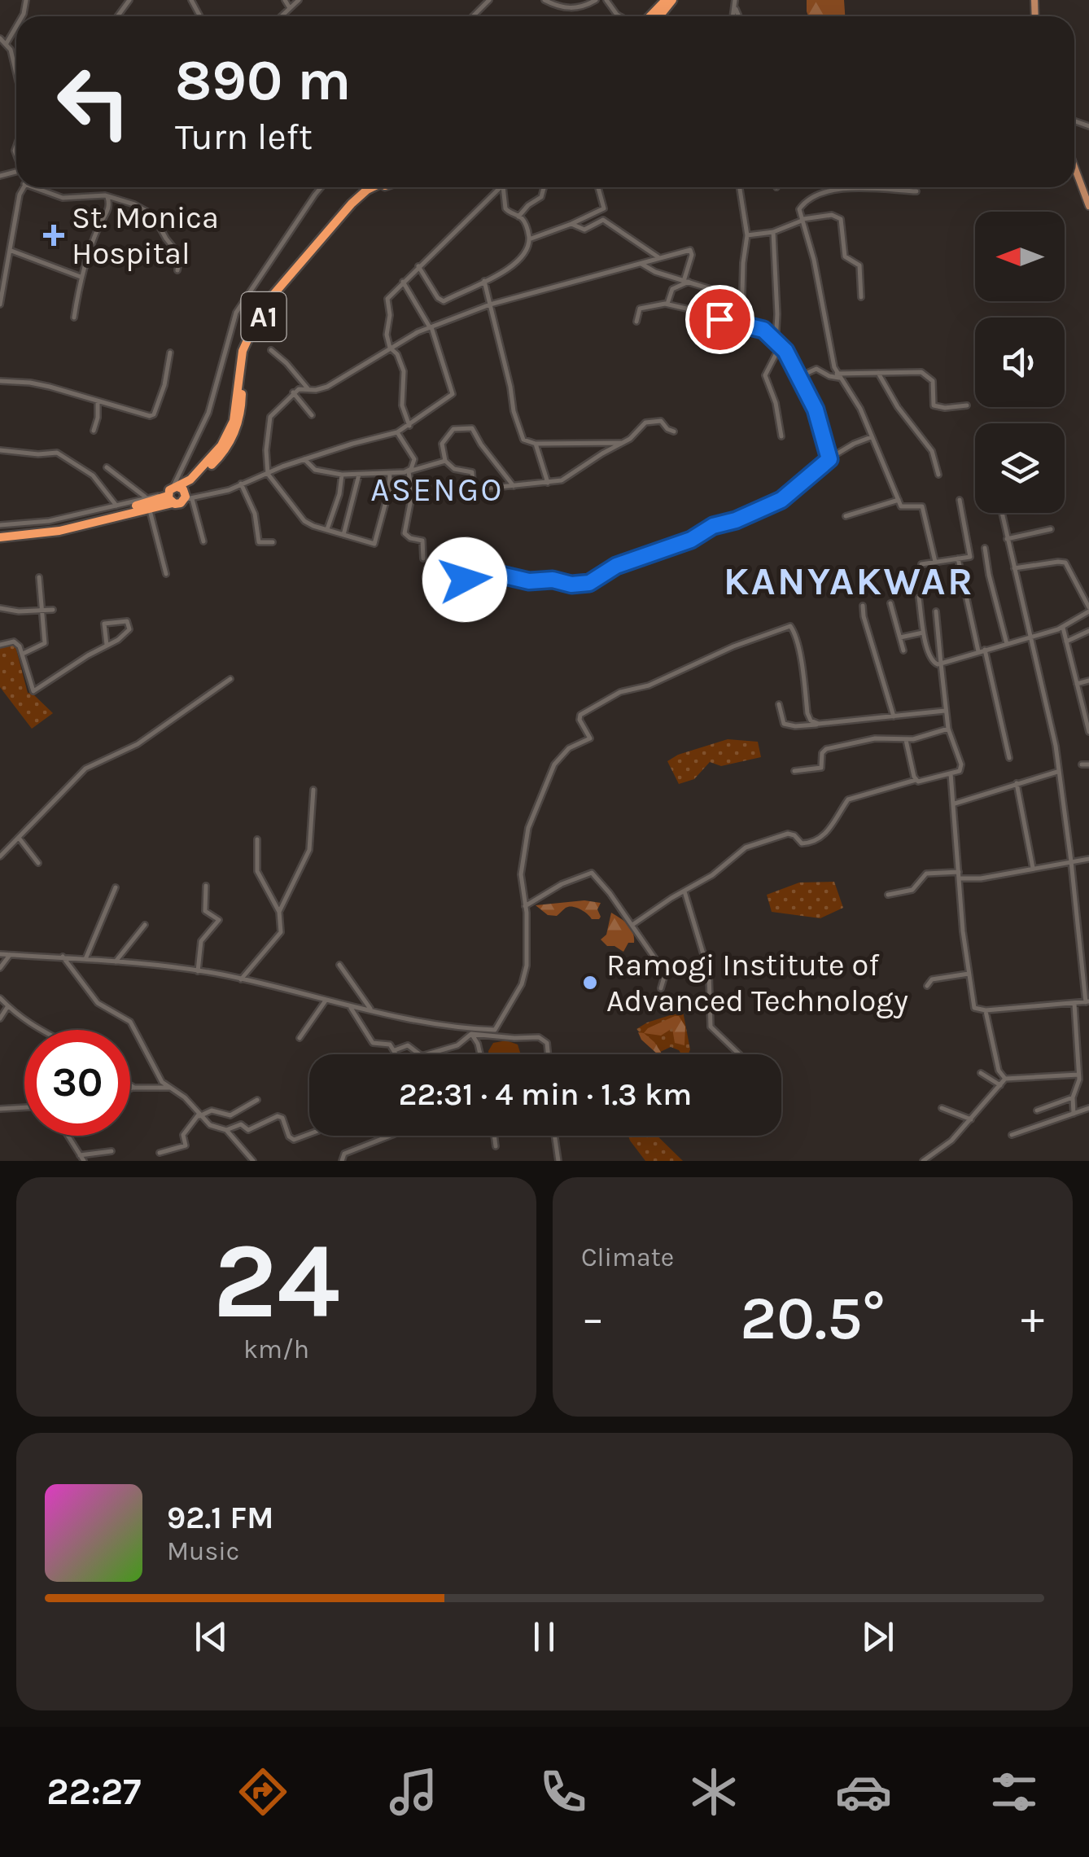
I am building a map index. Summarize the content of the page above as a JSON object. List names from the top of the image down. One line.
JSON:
{"streets":{"highway":["A1"]},"districts":["ASENGO","KANYAKWAR"],"places":{"health":["St. Monica Hospital"],"other":["Ramogi Institute of Advanced Technology"]},"north":"left","page":{"turn":["890 m","Turn left"],"limit":"30","trip":"22:31 · 4 min · 1.3 km","tile":[["24","km/h"],"Climate"],"heat":["−","20.5°","+"],"song":["92.1 FM","Music"],"tabs":"22:27"}}
